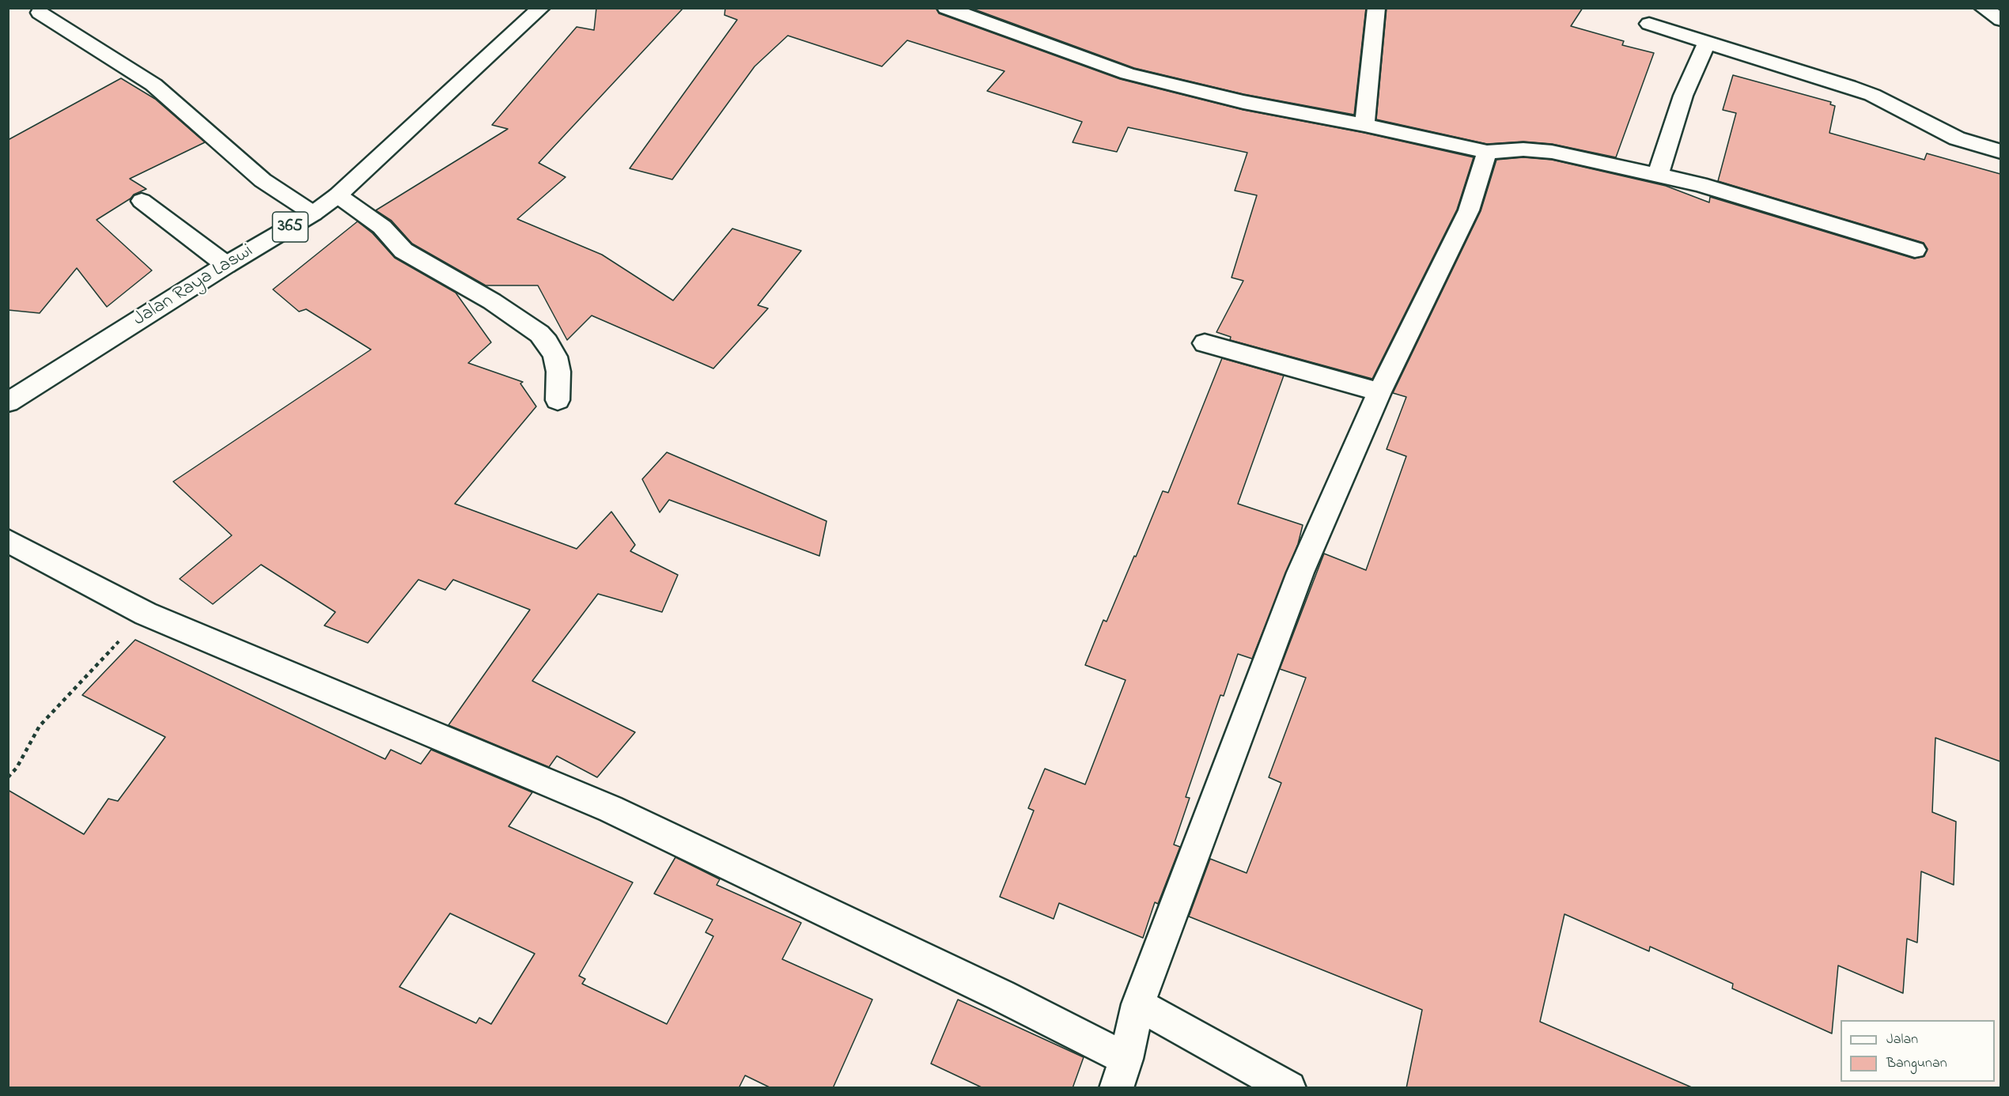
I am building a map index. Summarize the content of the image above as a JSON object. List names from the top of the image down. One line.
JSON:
{"streets":{"street":["365","Jalan Raya Laswi"]},"legend":["Jalan","Bangunan"]}
